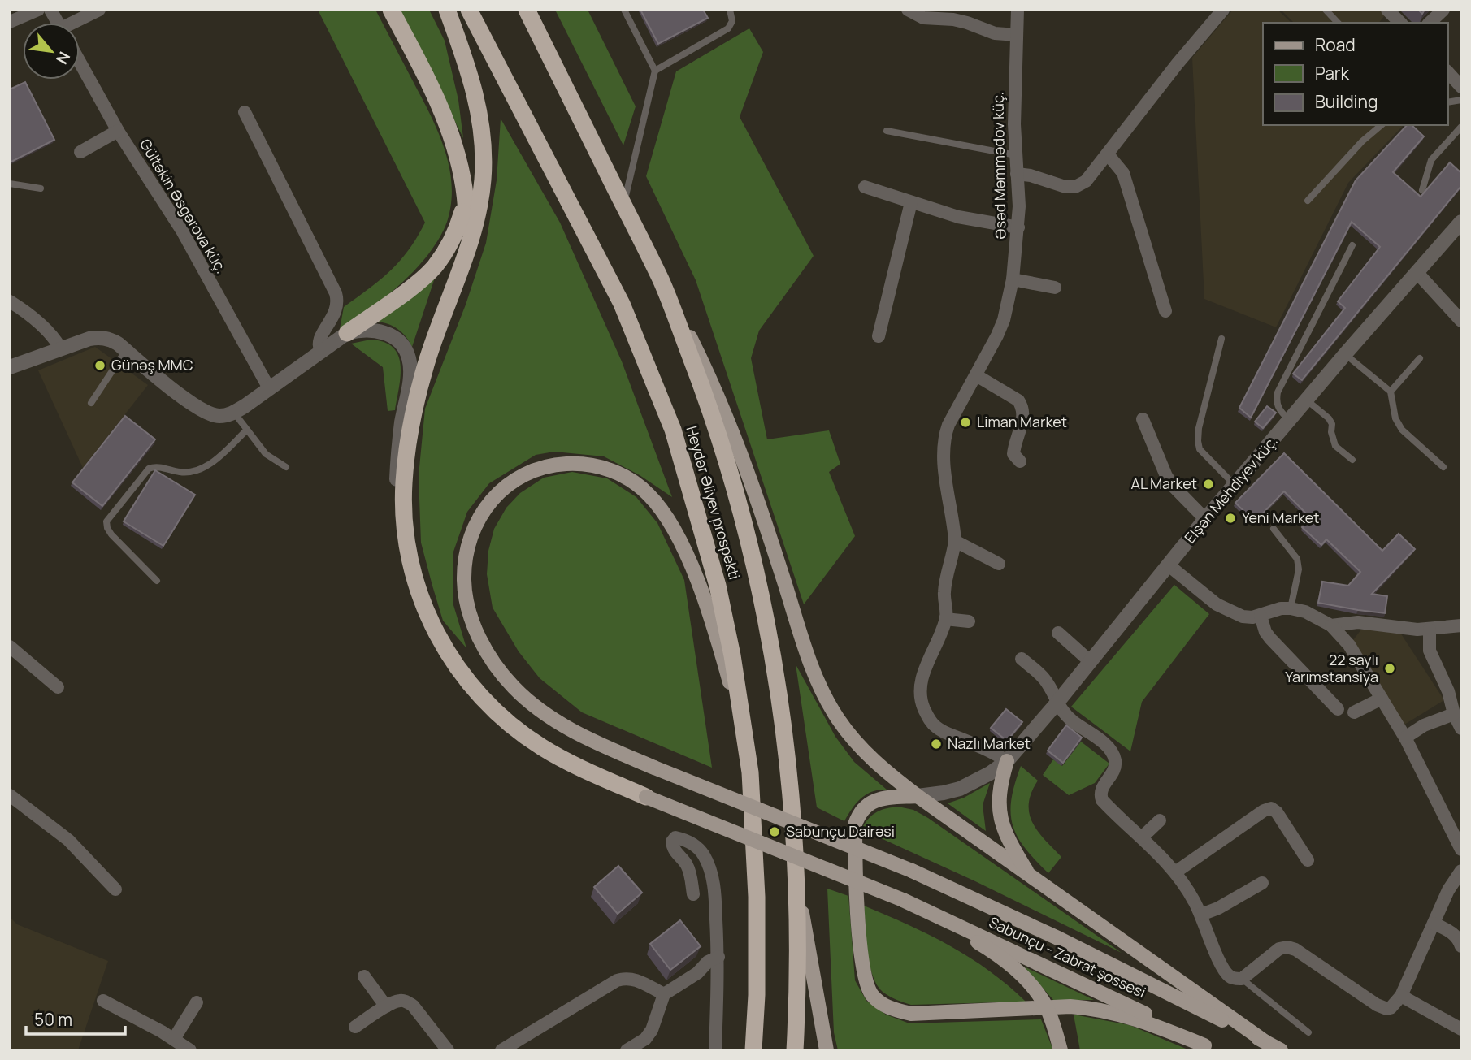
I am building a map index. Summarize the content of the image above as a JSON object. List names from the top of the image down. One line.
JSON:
{"streets":{"highway":["Heydər Əliyev prospekti"],"main road":["Sabunçu - Zabrat şossesi"],"street":["Əsəd Məmmədov küç.","Gültəkin Əsgərova küç.","Elşən Mehdiyev küç."]},"crossings":[["Əsəd Məmmədov küç.","Elşən Mehdiyev küç."]],"places":["Günəş MMC","Liman Market","AL Market","Yeni Market","22 saylı Yarımstansiya","Nazlı Market","Sabunçu Dairəsi"],"legend":["Road","Park","Building"],"scale_bar":"50 m","north":"bottom right"}
